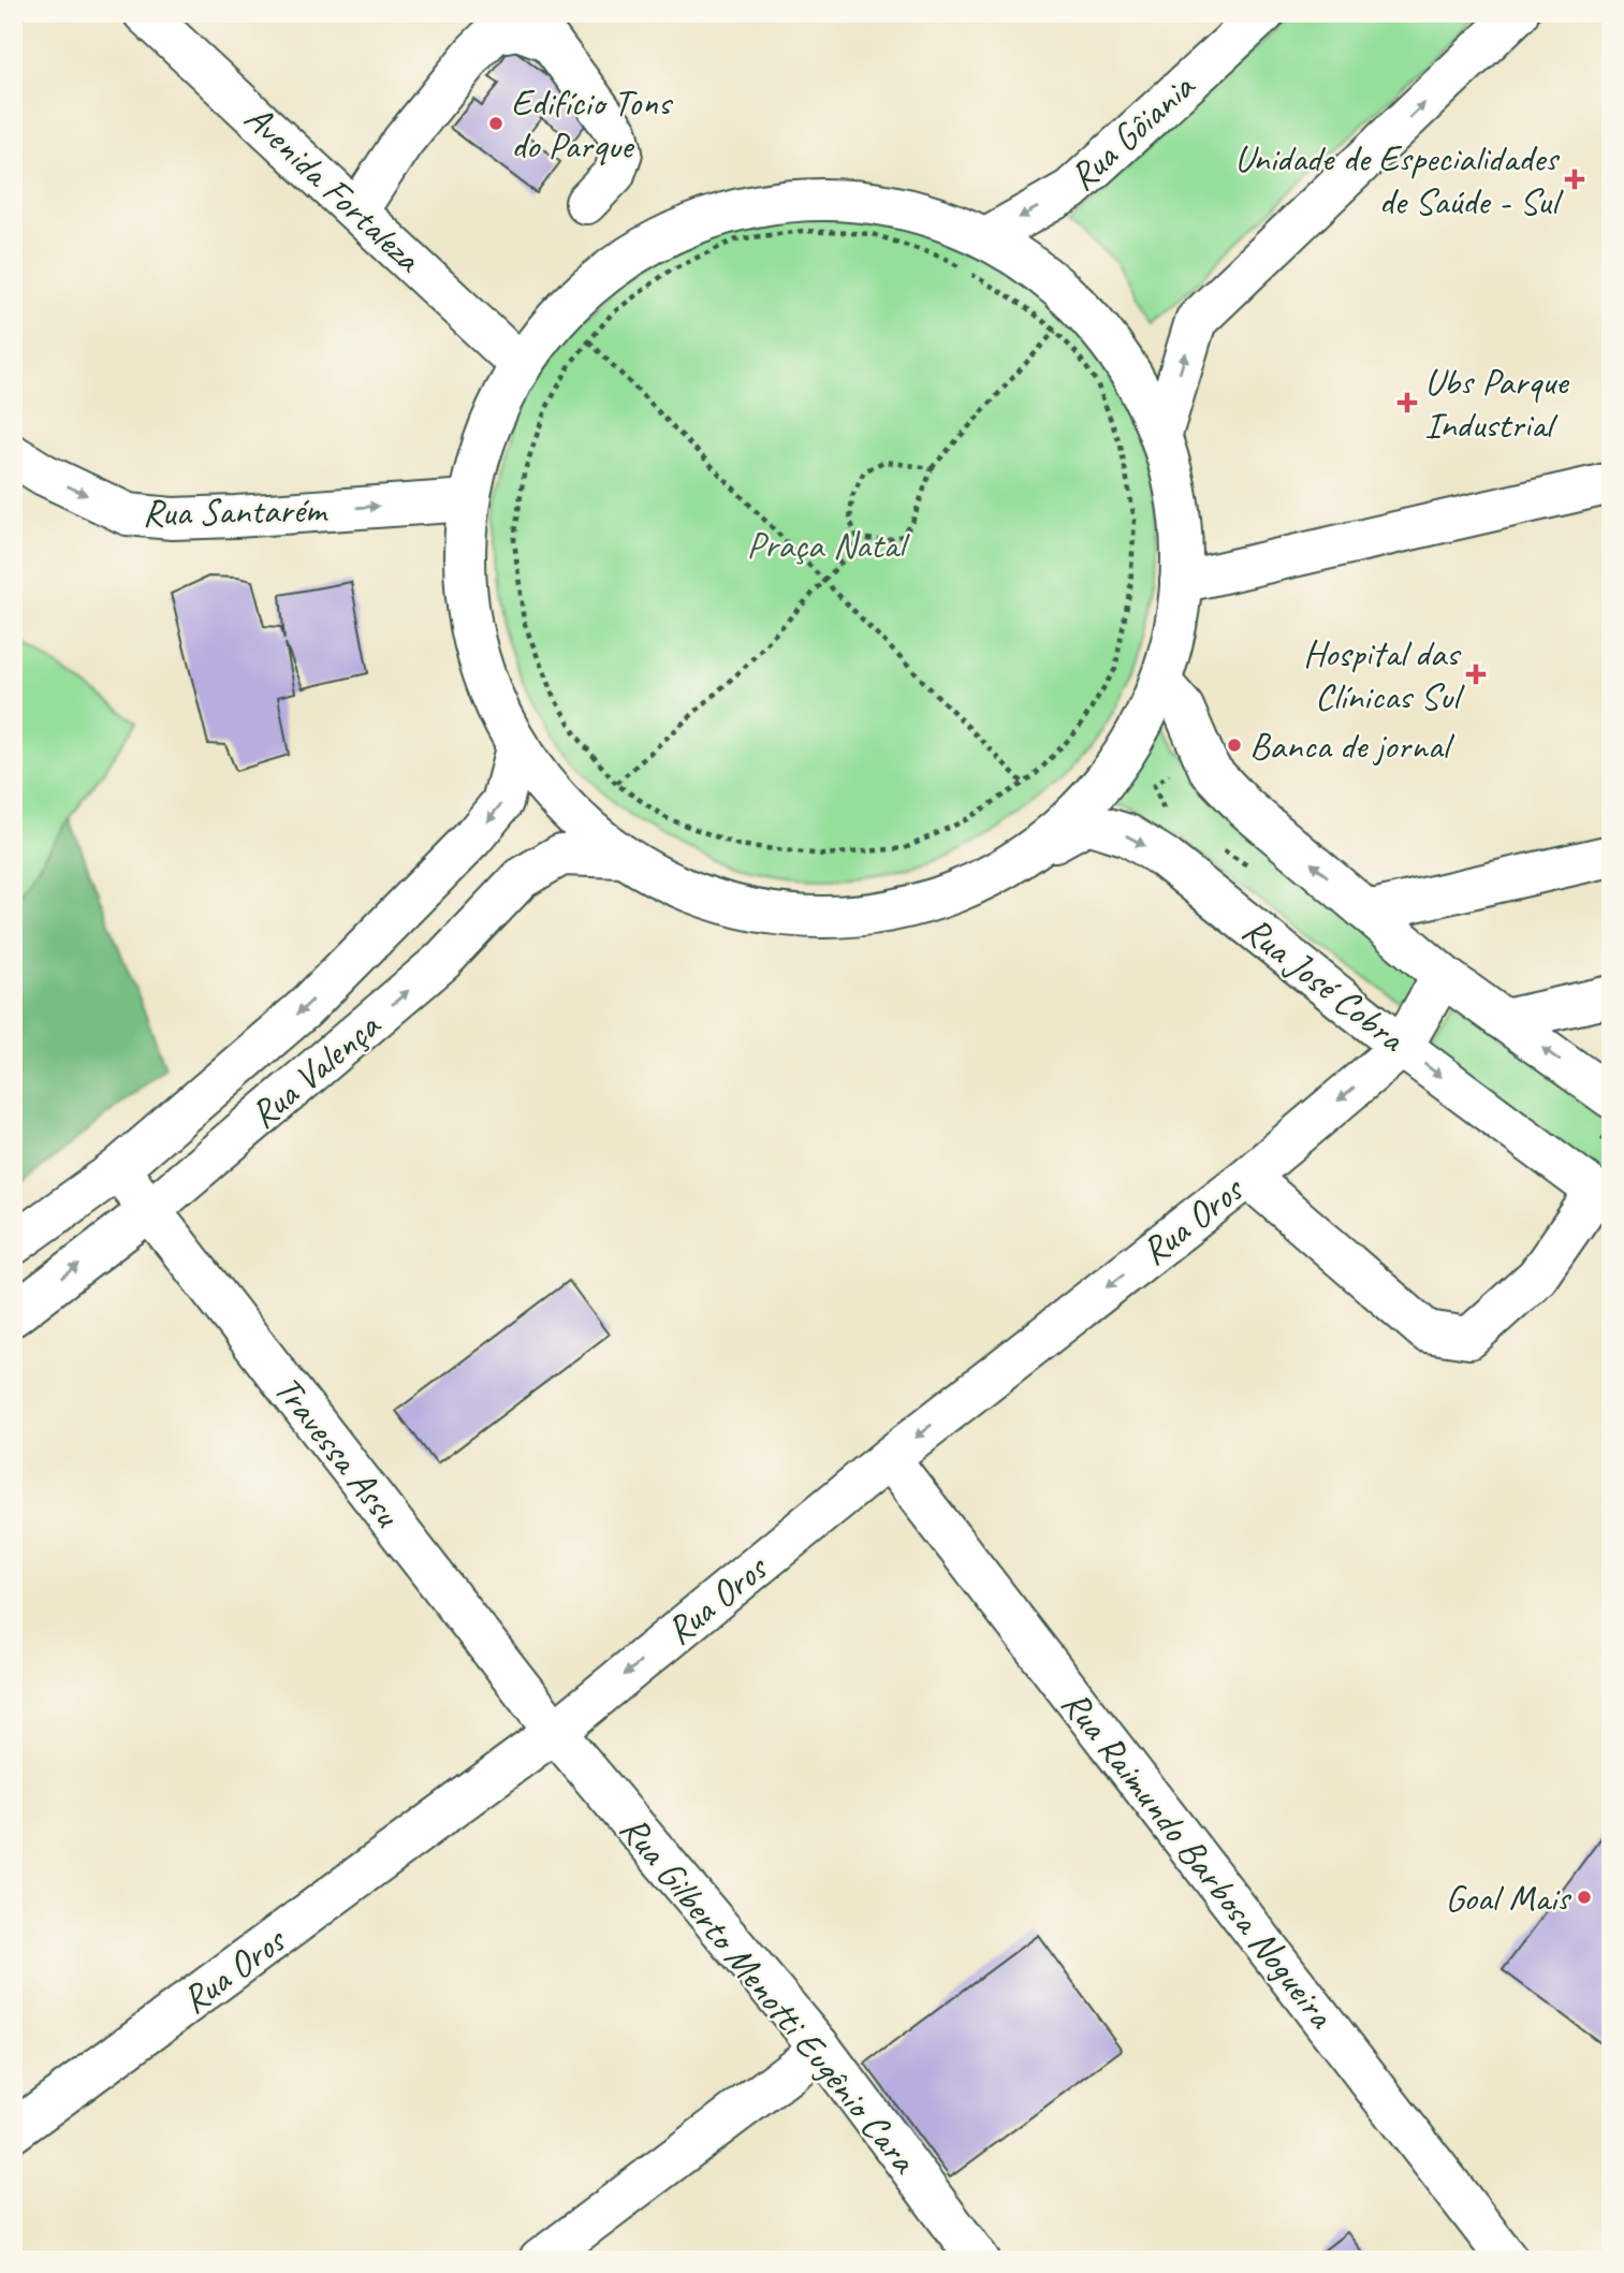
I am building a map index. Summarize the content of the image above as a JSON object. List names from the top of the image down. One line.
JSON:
{"streets":{"street":["Rua Gôiania","Avenida Fortaleza","Rua Santarém","Rua José Cobra","Rua Valença","Rua Oros","Travessa Assu","Rua Raimundo Barbosa Nogueira","Rua Gilberto Menotti Eugênio Cara"]},"crossings":[["Rua José Cobra","Rua Oros"],["Rua Valença","Travessa Assu"],["Rua Oros","Travessa Assu"],["Rua Oros","Rua Raimundo Barbosa Nogueira"],["Rua Oros","Rua Gilberto Menotti Eugênio Cara"],["Travessa Assu","Rua Gilberto Menotti Eugênio Cara"]],"one_way":["Rua Santarém","Rua Oros"],"parks":["Praça Natal"],"places":{"other":["Edifício Tons do Parque","Banca de jornal","Goal Mais"],"health":["Unidade de Especialidades de Saúde - Sul","Ubs Parque Industrial","Hospital das Clínicas Sul"]}}
